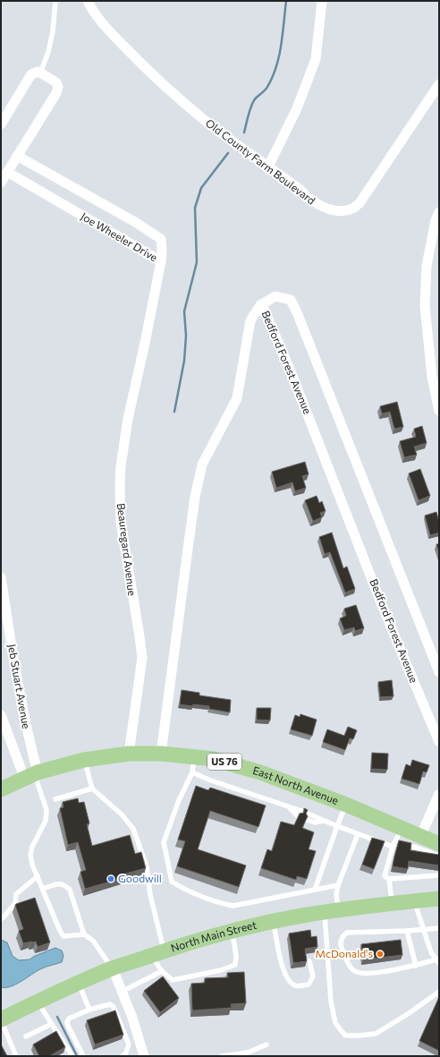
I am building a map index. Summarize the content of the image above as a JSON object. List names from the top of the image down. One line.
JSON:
{"streets":{"main road":["US 76","East North Avenue","North Main Street"],"street":["Old County Farm Boulevard","Joe Wheeler Drive","Bedford Forest Avenue","Beauregard Avenue","Jeb Stuart Avenue"]},"crossings":[["Joe Wheeler Drive","Beauregard Avenue"],["Beauregard Avenue","East North Avenue"],["Jeb Stuart Avenue","East North Avenue"]],"places":["Goodwill","McDonald's"]}
